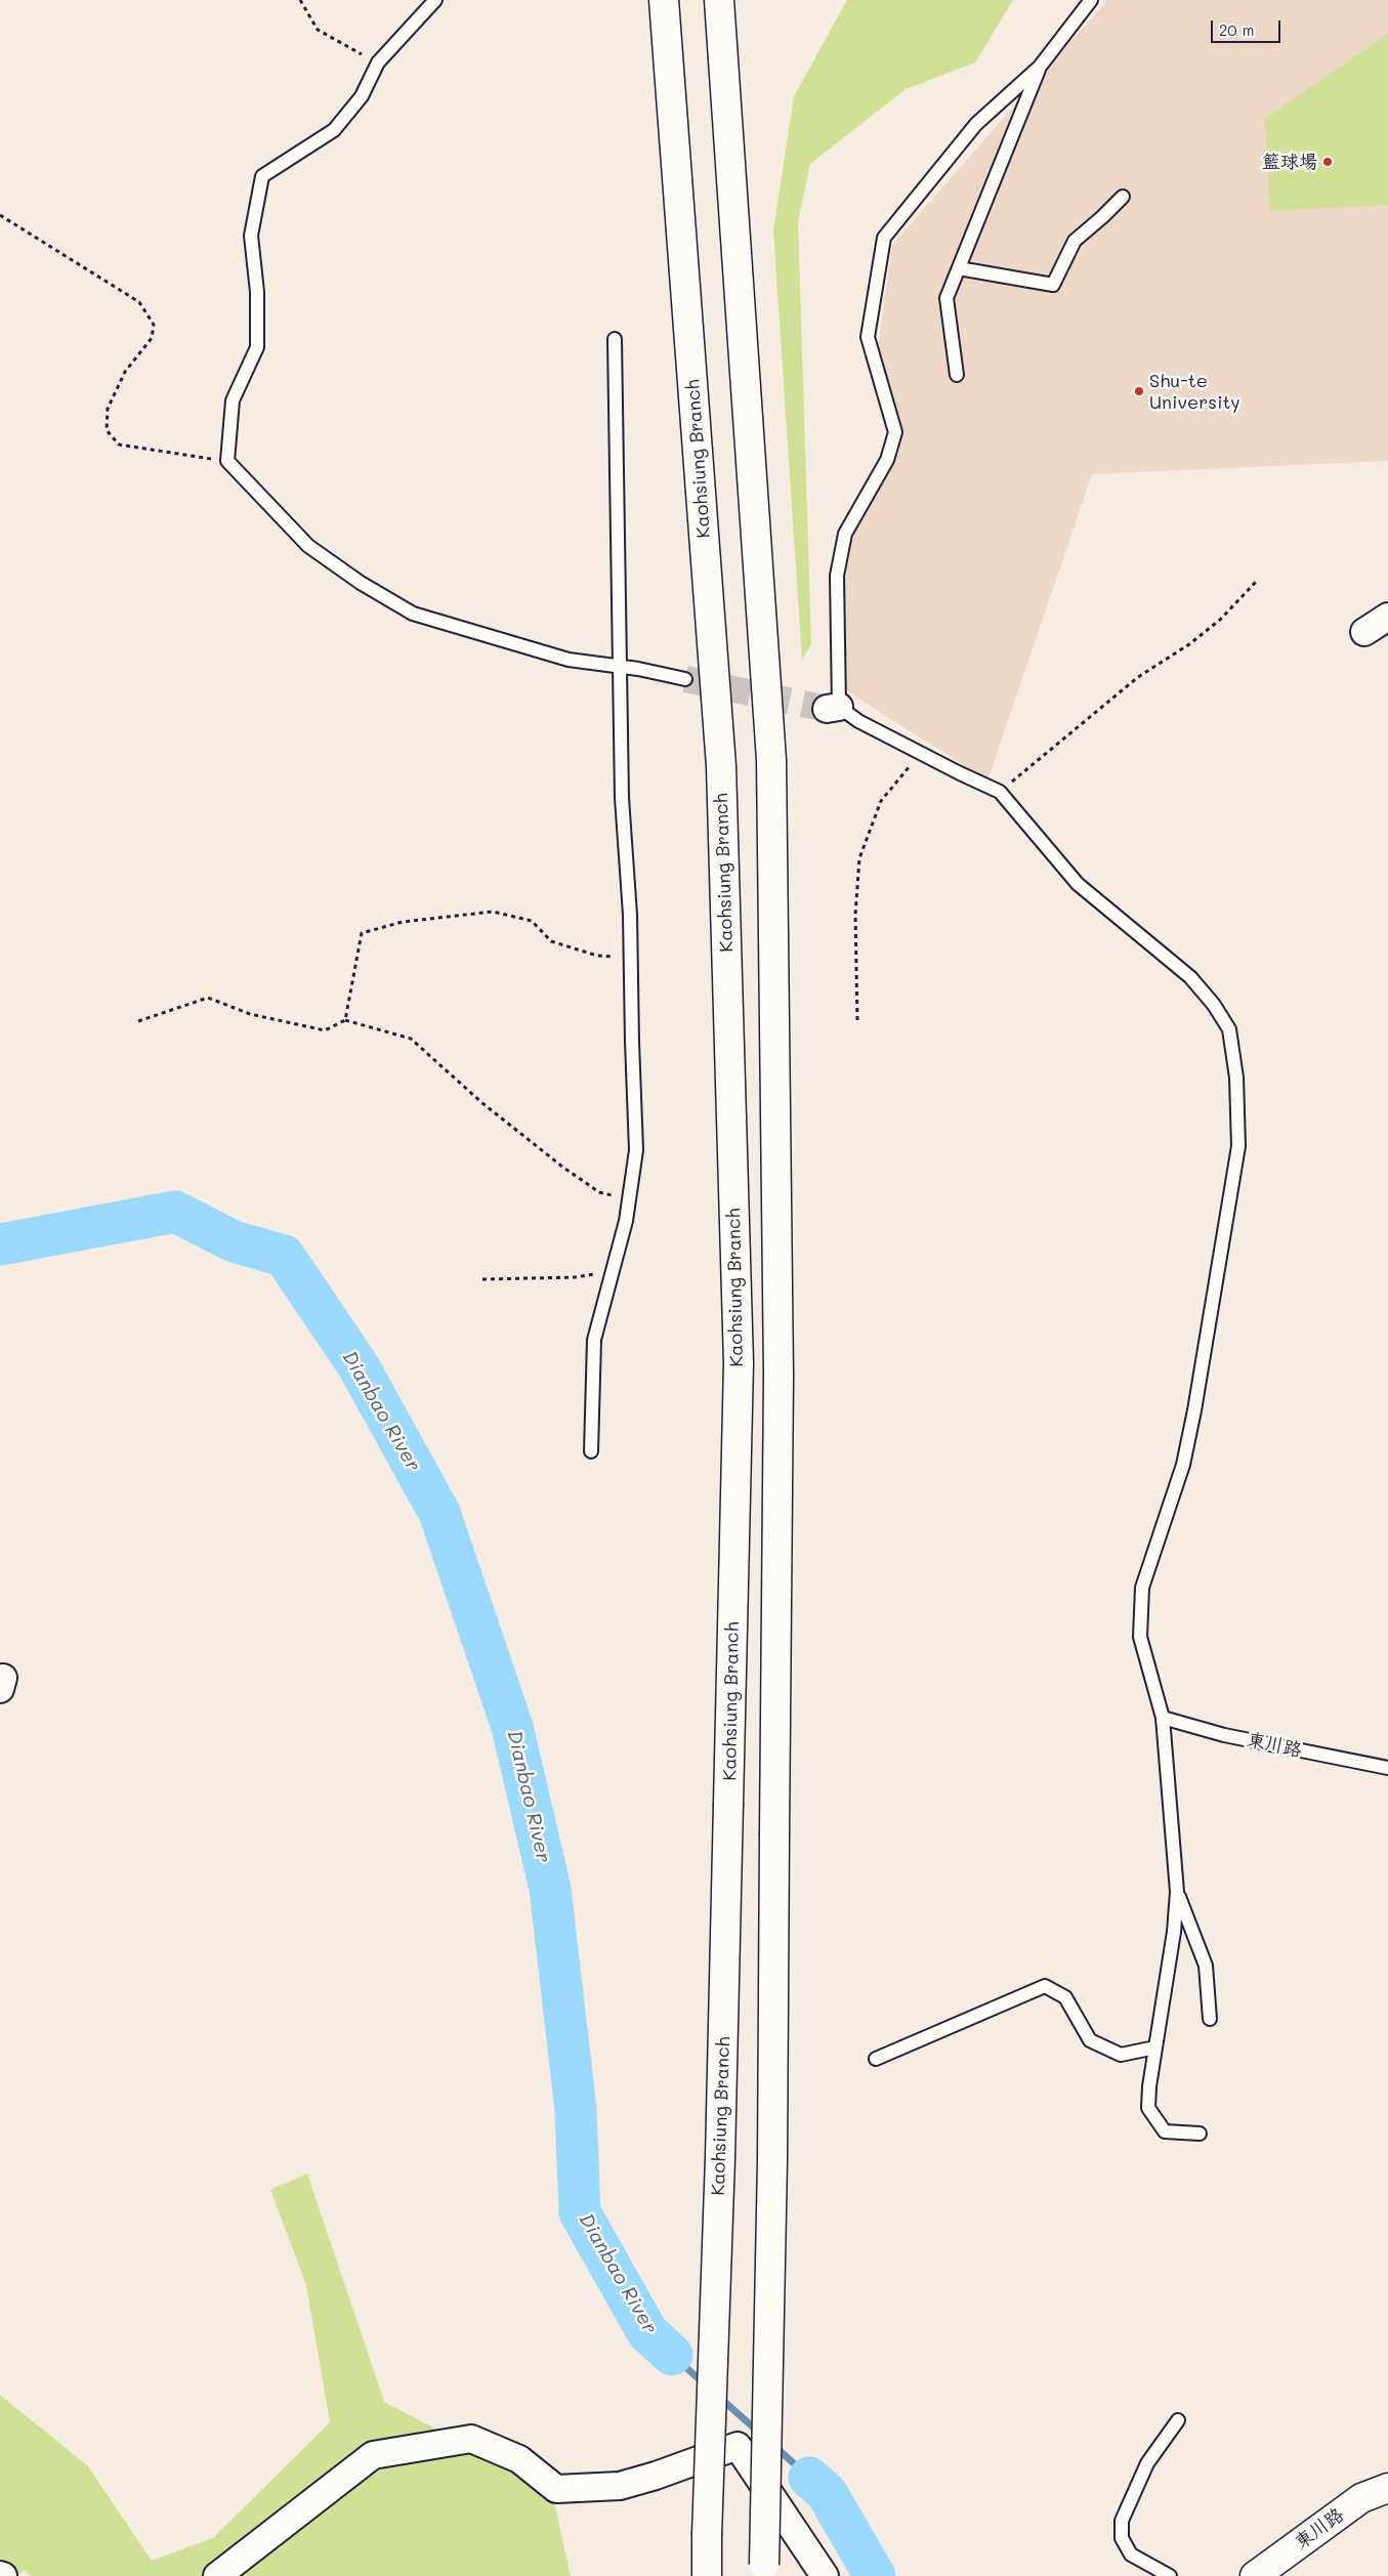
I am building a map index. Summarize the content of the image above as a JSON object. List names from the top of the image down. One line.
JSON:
{"streets":{"main road":["Kaohsiung Branch","東川路"]},"water":["Dianbao River"],"places":["籃球場","Shu-te University"],"scale_bar":"20 m"}
